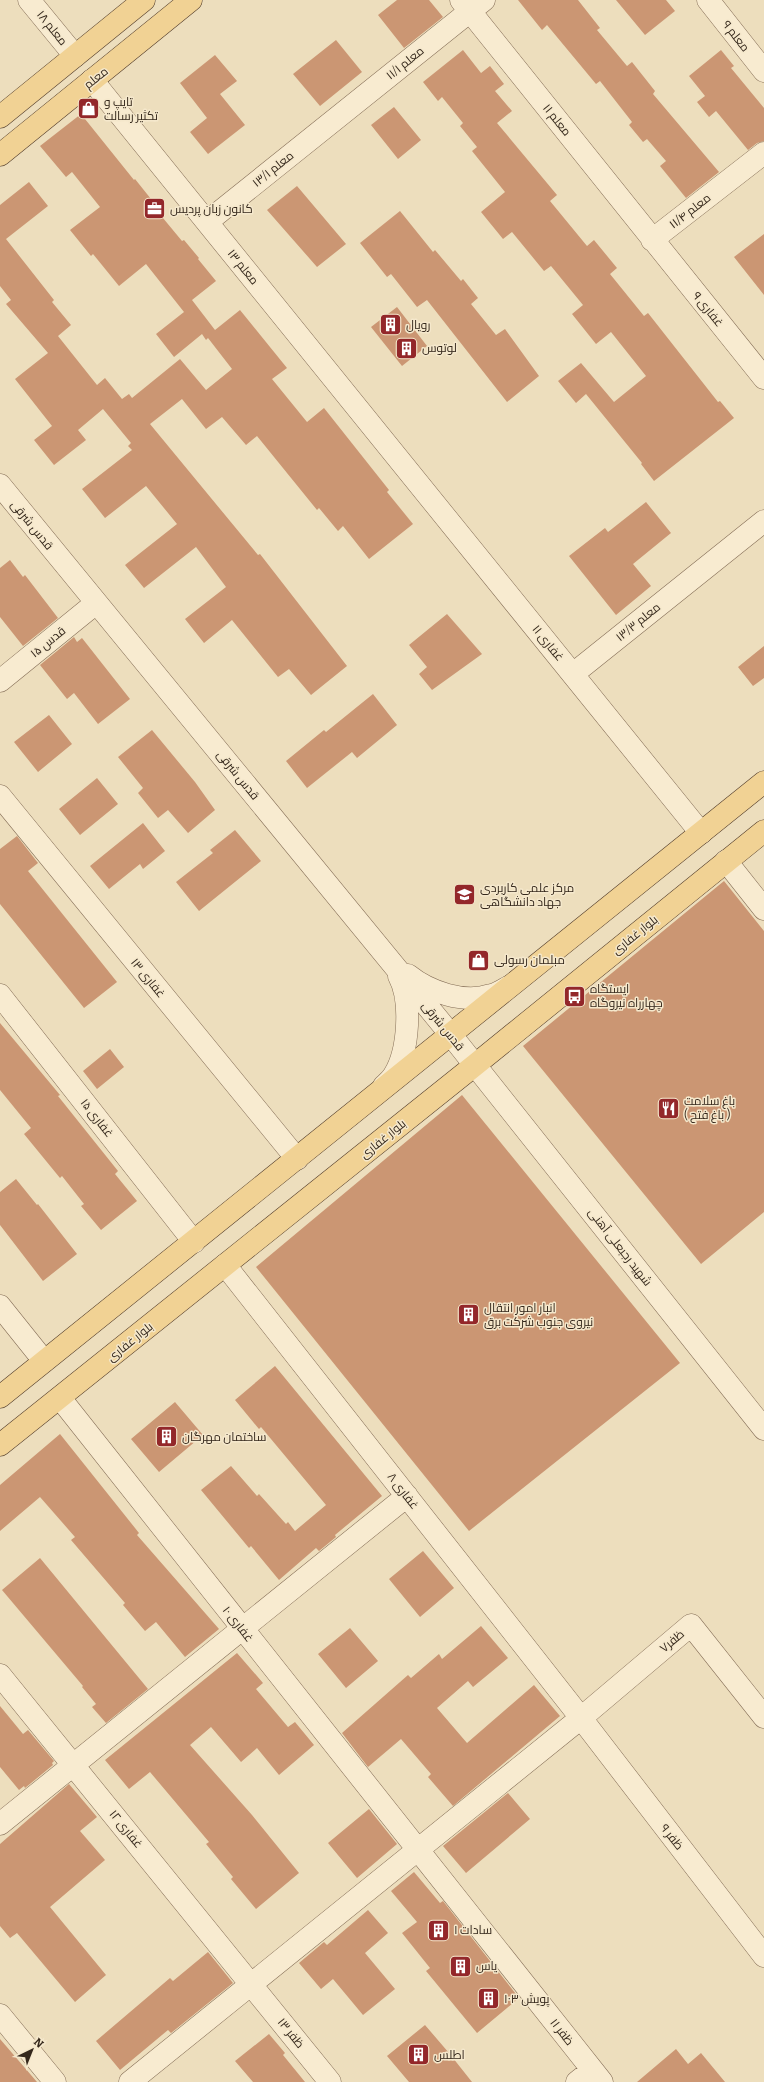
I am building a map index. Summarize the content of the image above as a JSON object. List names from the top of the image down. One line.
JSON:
{"streets":{"main road":["معلم","بلوار غفاری"],"street":["معلم ۱۸","معلم ۹","معلم ۱۱/۱","معلم ۱۱","معلم ۱۳/۱","معلم ۱۱/۴","معلم ۱۳","غفاری ۹","قدس شرقی","معلم ۱۳/۳","قدس ۱۵","غفاری ۱۱","غفاری ۱۳","غفاری ۱۵","شهید رجبعلی آهنی","غفاری ۸","غفاری ۱۰","ظفر۷","غفاری ۱۲","ظفر ۹","ظفر ۱۱","ظفر ۱۳"]},"crossings":[["معلم ۱۱/۱","معلم ۱۱"],["معلم ۱۱/۱","معلم ۱۳/۱"],["معلم","معلم ۱۳"],["معلم ۱۱","معلم ۱۱/۴"],["معلم ۱۱","غفاری ۹"],["معلم ۱۳/۱","معلم ۱۳"],["معلم ۱۱/۴","غفاری ۹"],["معلم ۱۳","غفاری ۱۱"],["قدس شرقی","قدس ۱۵"],["قدس شرقی","بلوار غفاری"],["قدس شرقی","شهید رجبعلی آهنی"],["معلم ۱۳/۳","غفاری ۱۱"],["بلوار غفاری","شهید رجبعلی آهنی"],["بلوار غفاری","غفاری ۸"],["بلوار غفاری","غفاری ۱۰"],["غفاری ۸","ظفر۷"],["غفاری ۸","ظفر ۹"],["غفاری ۱۰","ظفر ۱۱"],["ظفر۷","ظفر ۹"],["غفاری ۱۲","ظفر ۱۳"]],"places":{"shop":["تایپ و تکثیر رسالت","مبلمان رسولی"],"office":["کانون زبان پردیس"],"building":["رویال","لوتوس","انبار امور انتقال نیروی جنوب شرکت برق","ساختمان مهرگان","سادات ۱","یاس","پویش ۱۰۳","اطلس"],"school or university":["مرکز علمی کاربردی جهاد دانشگاهی"],"bus stop":["ایستگاه چهارراه نیروگاه"],"restaurant":["باغ سلامت ( باغ فتح )"]},"north":"top right"}
